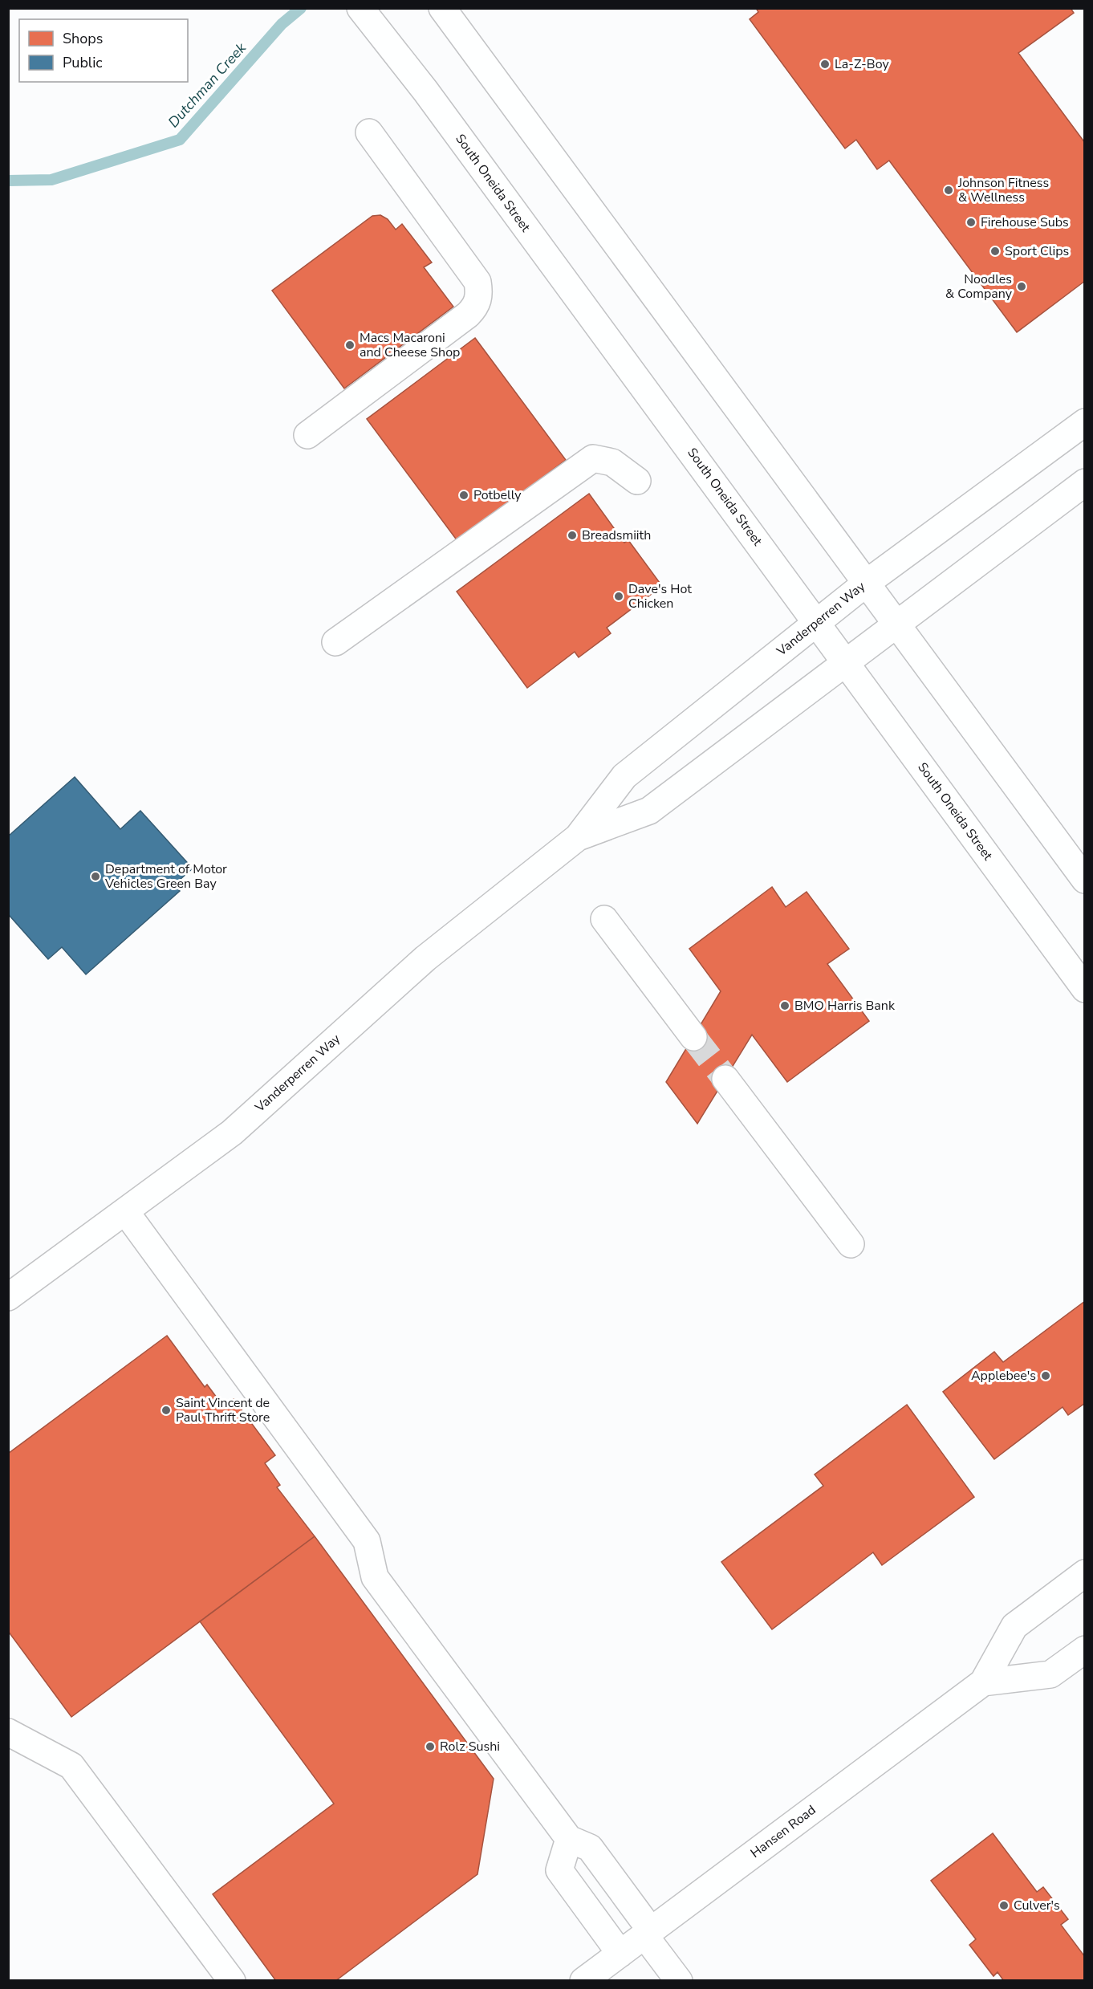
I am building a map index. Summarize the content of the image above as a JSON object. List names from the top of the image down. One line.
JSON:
{"streets":{"street":["South Oneida Street","Vanderperren Way","Hansen Road"]},"crossings":[["South Oneida Street","Vanderperren Way"]],"water":["Dutchman Creek"],"places":["La-Z-Boy","Johnson Fitness & Wellness","Firehouse Subs","Sport Clips","Noodles & Company","Macs Macaroni and Cheese Shop","Potbelly","Breadsmiith","Dave's Hot Chicken","Department of Motor Vehicles Green Bay","BMO Harris Bank","Applebee's","Saint Vincent de Paul Thrift Store","Rolz Sushi","Culver's"],"legend":["Shops","Public"]}
